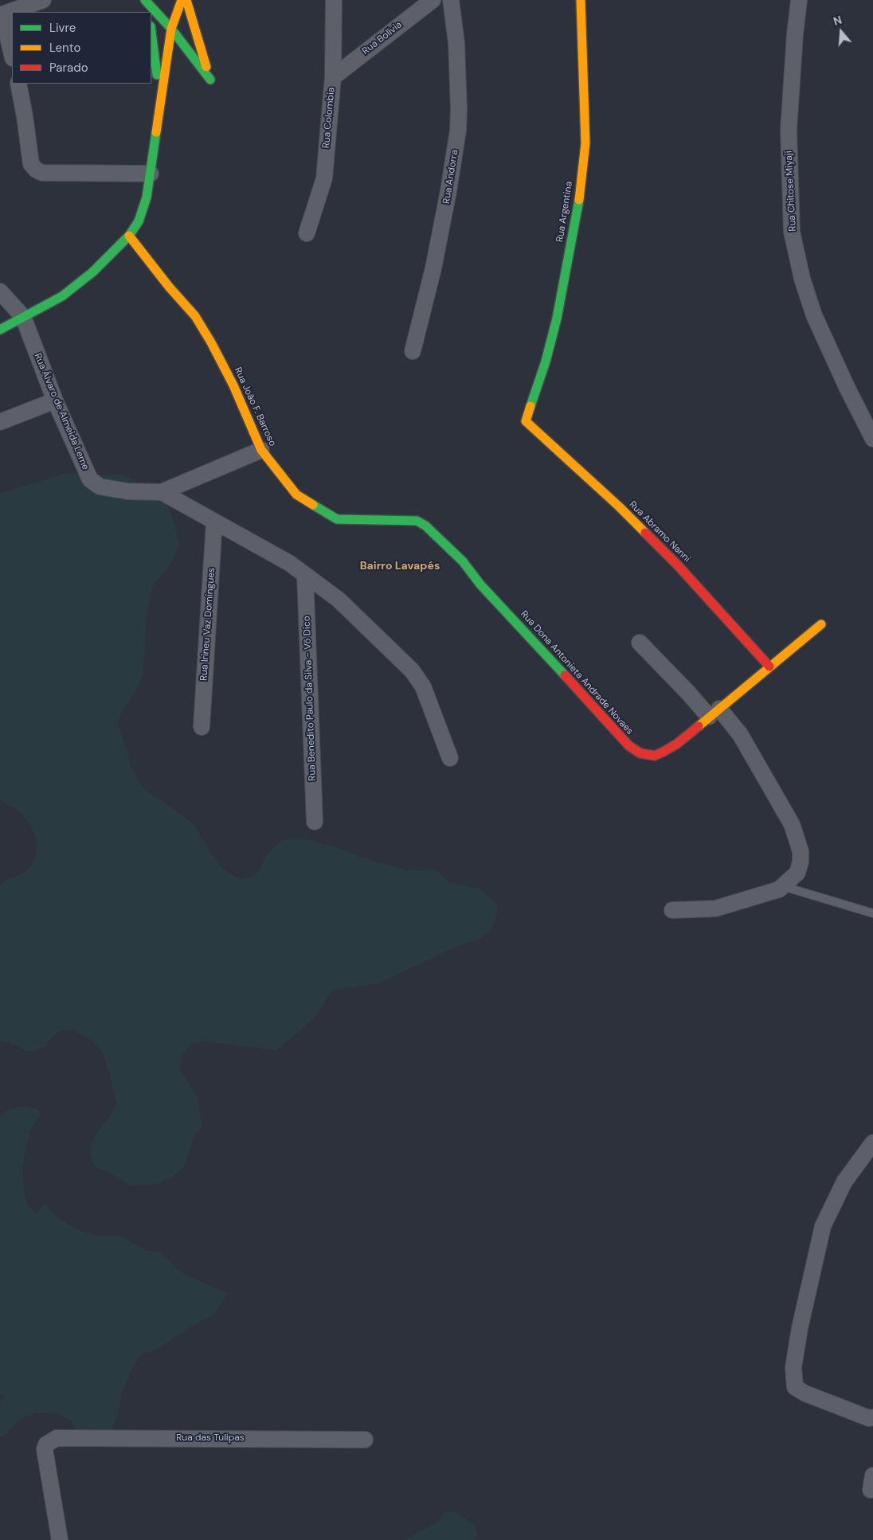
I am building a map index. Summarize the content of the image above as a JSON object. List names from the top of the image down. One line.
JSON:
{"streets":{"street":["Rua Bolívia","Rua Colombia","Rua Andorra","Rua Chitose Miyaji","Rua Argentina","Rua João F. Barroso","Rua Álvaro de Almeida Leme","Rua Abramo Nanni","Rua Irineu Vaz Domingues","Rua Dona Antonieta Andrade Novaes","Rua Benedito Paulo da Silva - Vô Dico","Rua das Tulipas"]},"crossings":[["Rua Bolívia","Rua Colombia"],["Rua Argentina","Rua Abramo Nanni"],["Rua João F. Barroso","Rua Álvaro de Almeida Leme"],["Rua João F. Barroso","Rua Dona Antonieta Andrade Novaes"],["Rua Abramo Nanni","Rua Dona Antonieta Andrade Novaes"]],"districts":["Bairro Lavapés"],"legend":["Livre","Lento","Parado"],"north":"top"}
